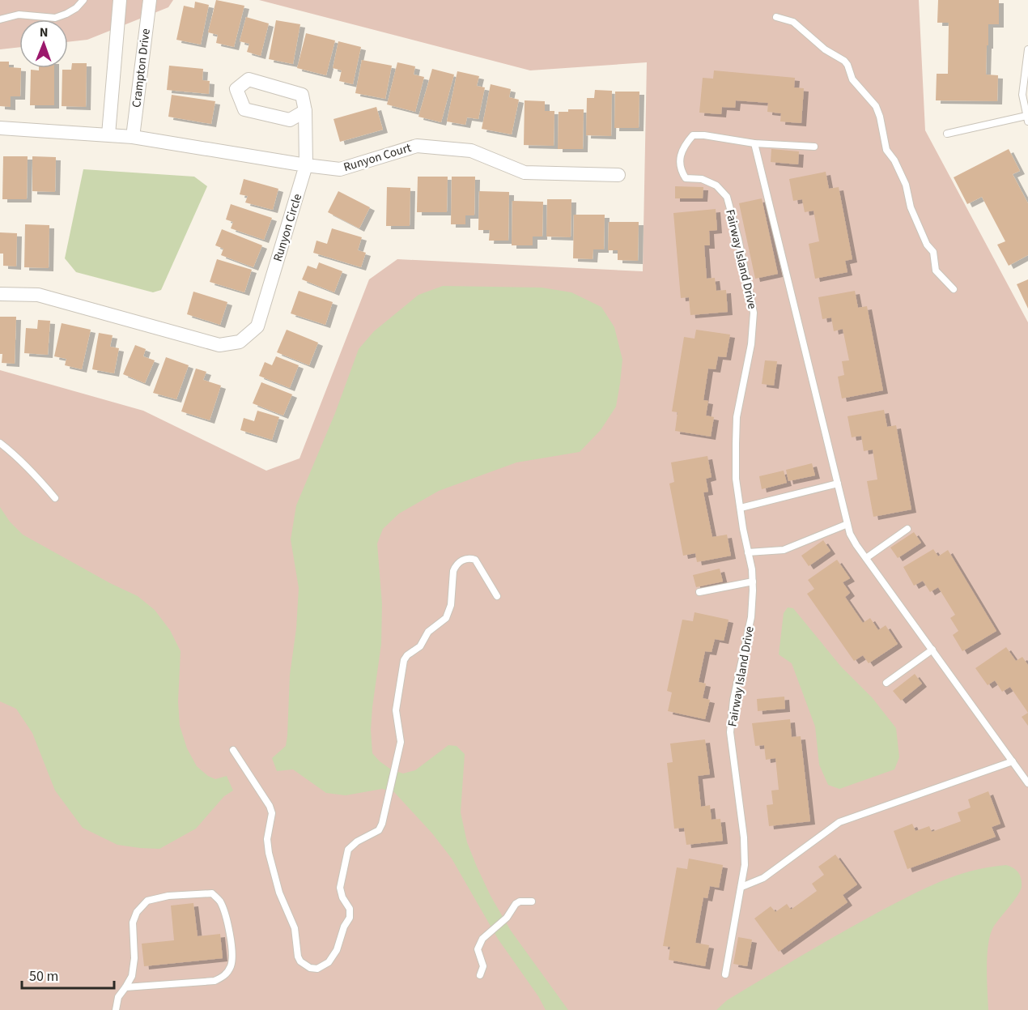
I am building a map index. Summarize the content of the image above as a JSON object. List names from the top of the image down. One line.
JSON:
{"streets":{"street":["Crampton Drive","Runyon Court","Runyon Circle"],"lane":["Fairway Island Drive"]},"crossings":[["Runyon Court","Runyon Circle"]],"scale_bar":"50 m","north":"top"}
